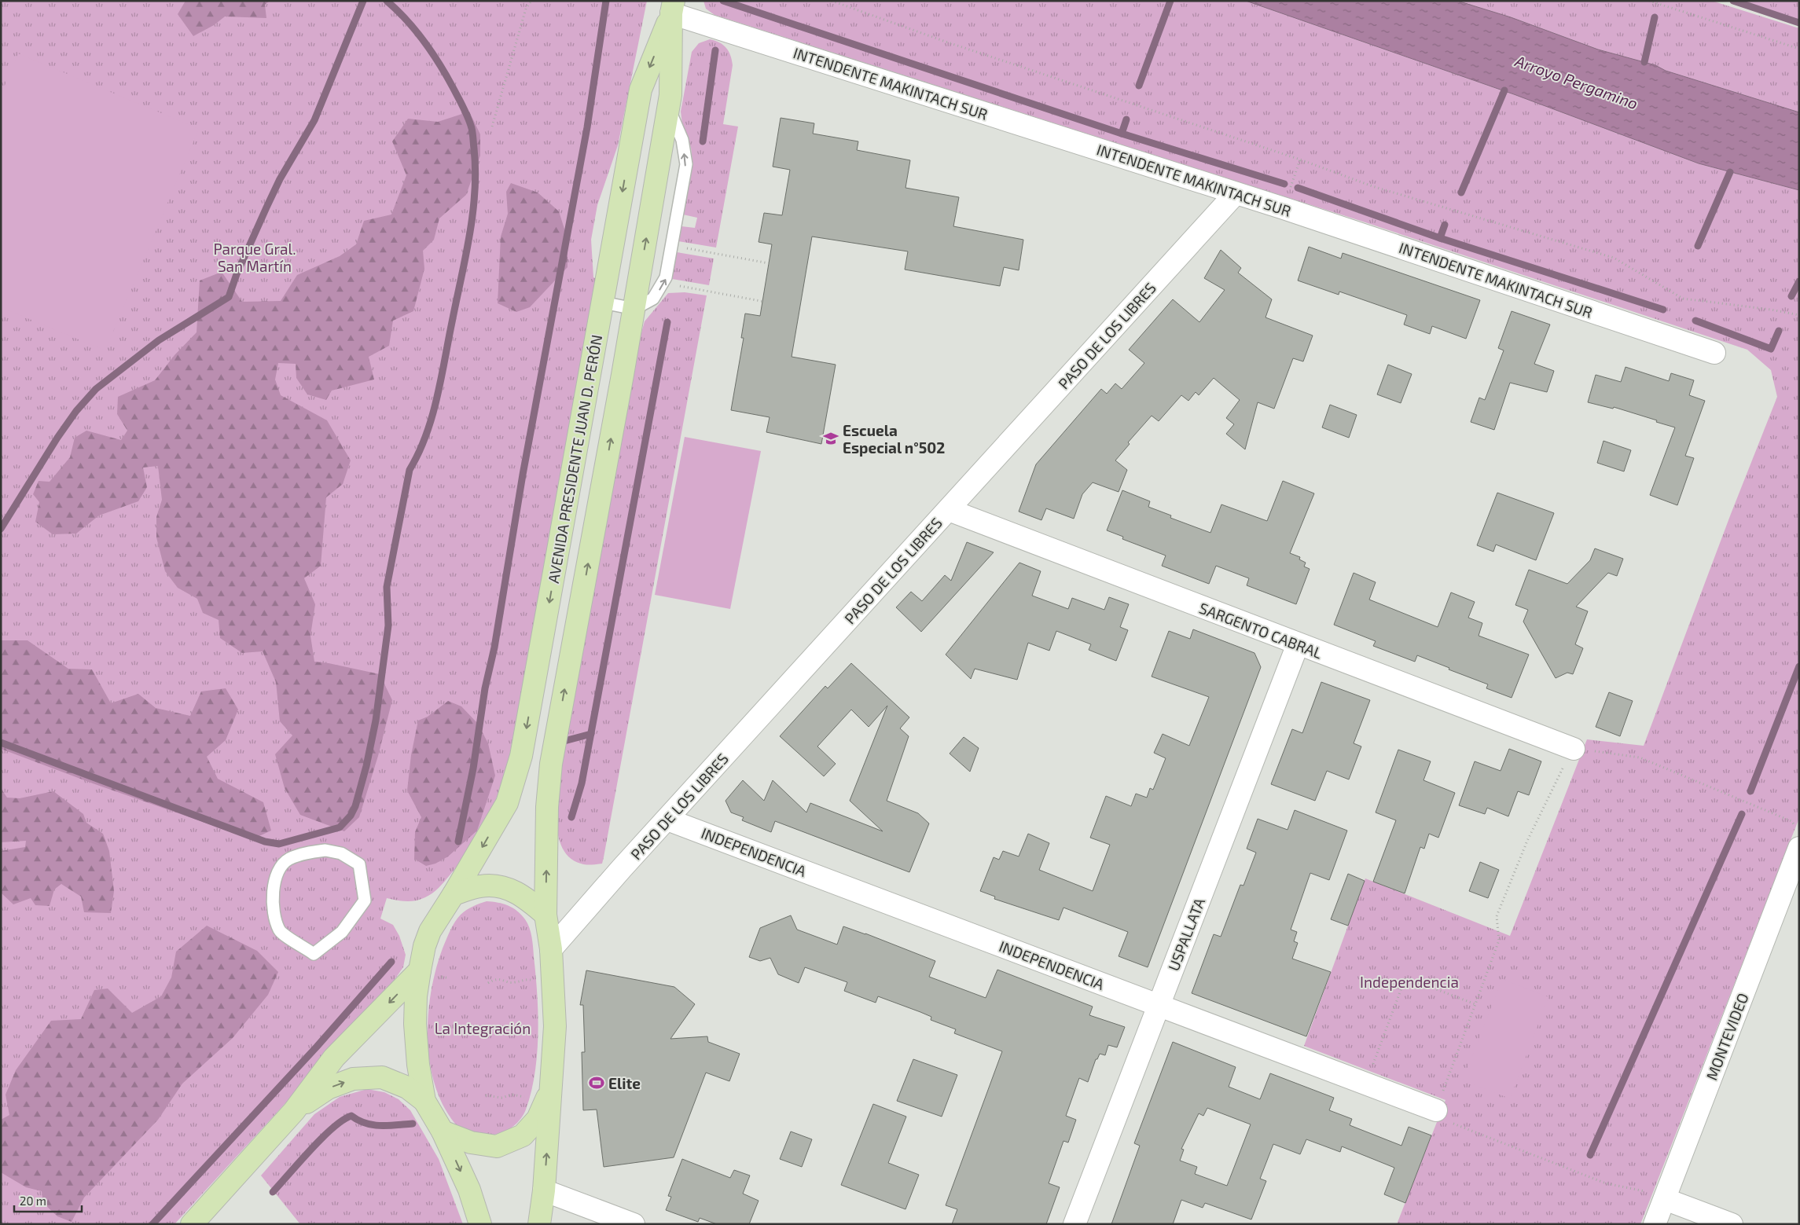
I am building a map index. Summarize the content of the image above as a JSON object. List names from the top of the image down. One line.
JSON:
{"streets":{"main road":["AVENIDA PRESIDENTE JUAN D. PERÓN"],"street":["INTENDENTE MAKINTACH SUR","PASO DE LOS LIBRES","SARGENTO CABRAL","INDEPENDENCIA","USPALLATA","MONTEVIDEO"]},"crossings":[["INTENDENTE MAKINTACH SUR","PASO DE LOS LIBRES"],["INTENDENTE MAKINTACH SUR","AVENIDA PRESIDENTE JUAN D. PERÓN"],["PASO DE LOS LIBRES","SARGENTO CABRAL"],["PASO DE LOS LIBRES","INDEPENDENCIA"],["SARGENTO CABRAL","USPALLATA"],["INDEPENDENCIA","USPALLATA"]],"water":["Arroyo Pergamino"],"parks":["Parque Gral. San Martín","Independencia","La Integración"],"places":{"school or university":["Escuela Especial n°502"],"sports":["Elite"]},"scale_bar":"20 m"}
